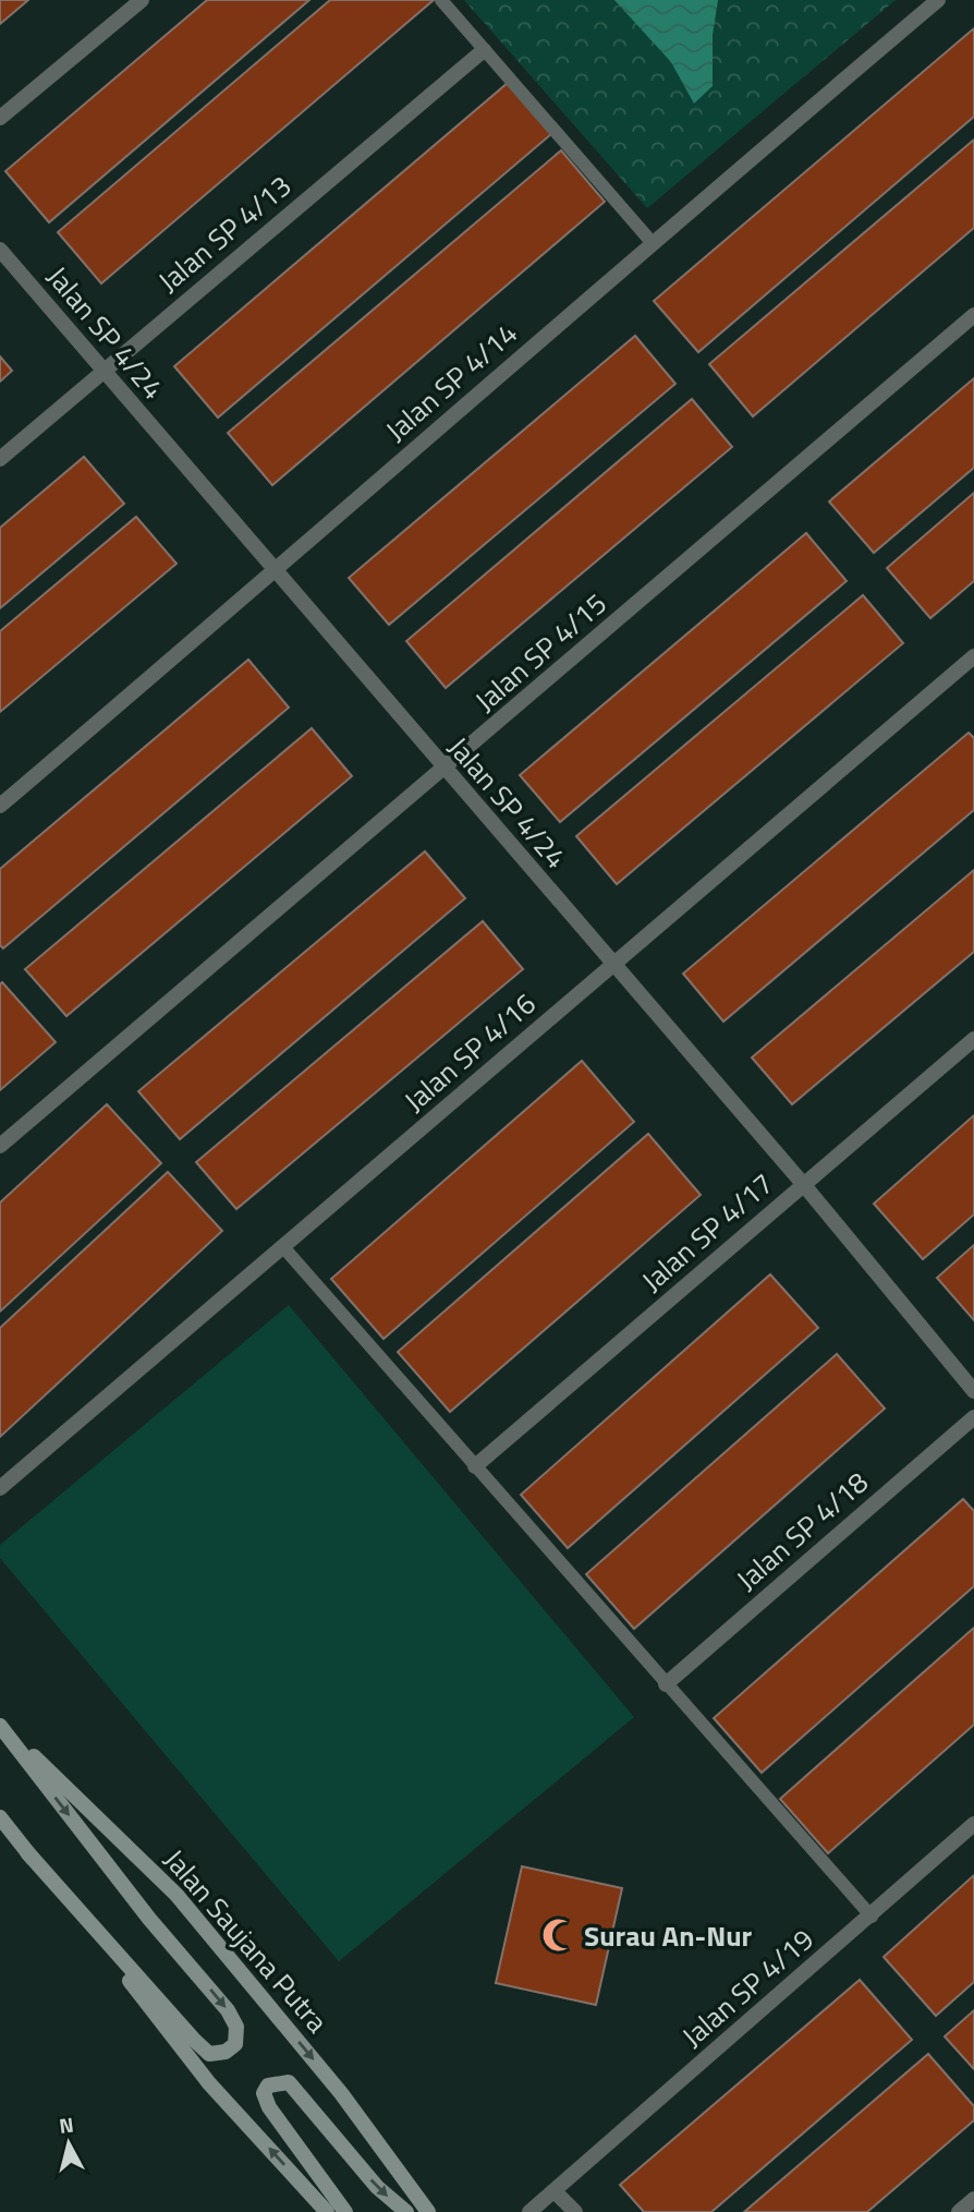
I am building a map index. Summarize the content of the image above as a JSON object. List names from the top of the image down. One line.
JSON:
{"streets":{"main road":["Jalan Saujana Putra"],"street":["Jalan SP 4/13","Jalan SP 4/24","Jalan SP 4/14","Jalan SP 4/15","Jalan SP 4/16","Jalan SP 4/17","Jalan SP 4/18","Jalan SP 4/19"]},"crossings":[["Jalan SP 4/13","Jalan SP 4/24"],["Jalan SP 4/24","Jalan SP 4/14"],["Jalan SP 4/24","Jalan SP 4/15"],["Jalan SP 4/24","Jalan SP 4/16"],["Jalan SP 4/24","Jalan SP 4/17"]],"places":{"mosque":["Surau An-Nur"]},"north":"top"}
